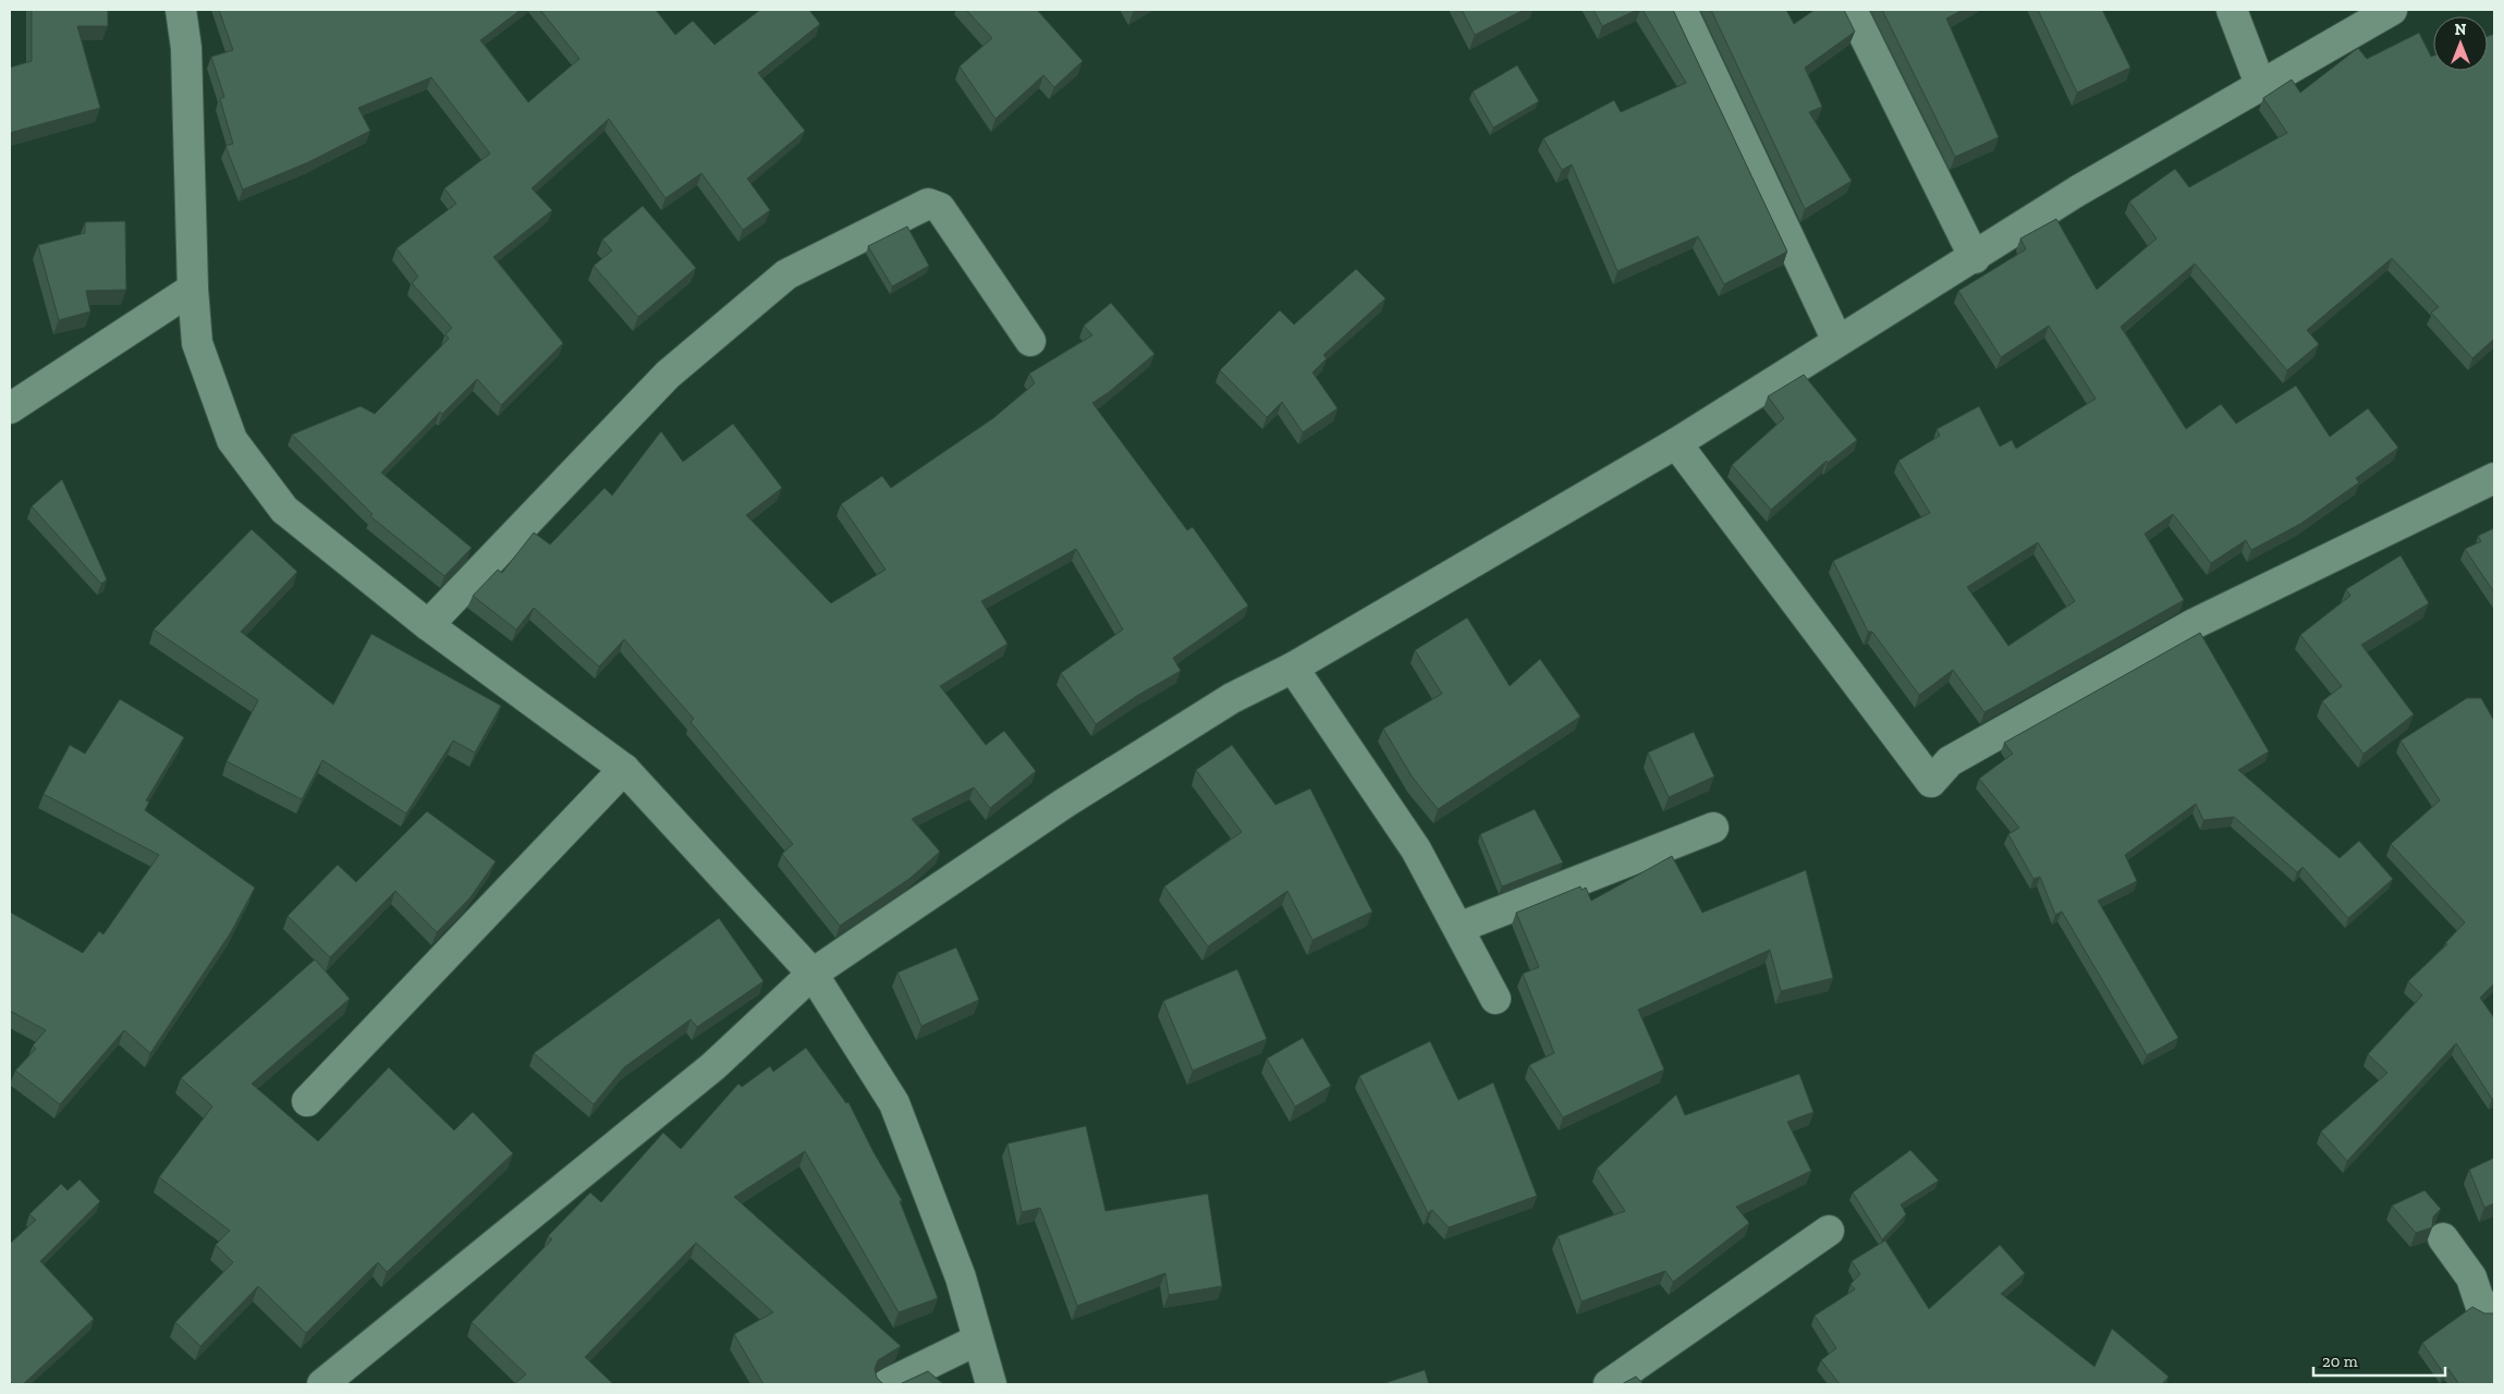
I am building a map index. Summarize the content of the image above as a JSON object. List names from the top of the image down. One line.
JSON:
{"scale_bar":"20 m","north":"top"}
